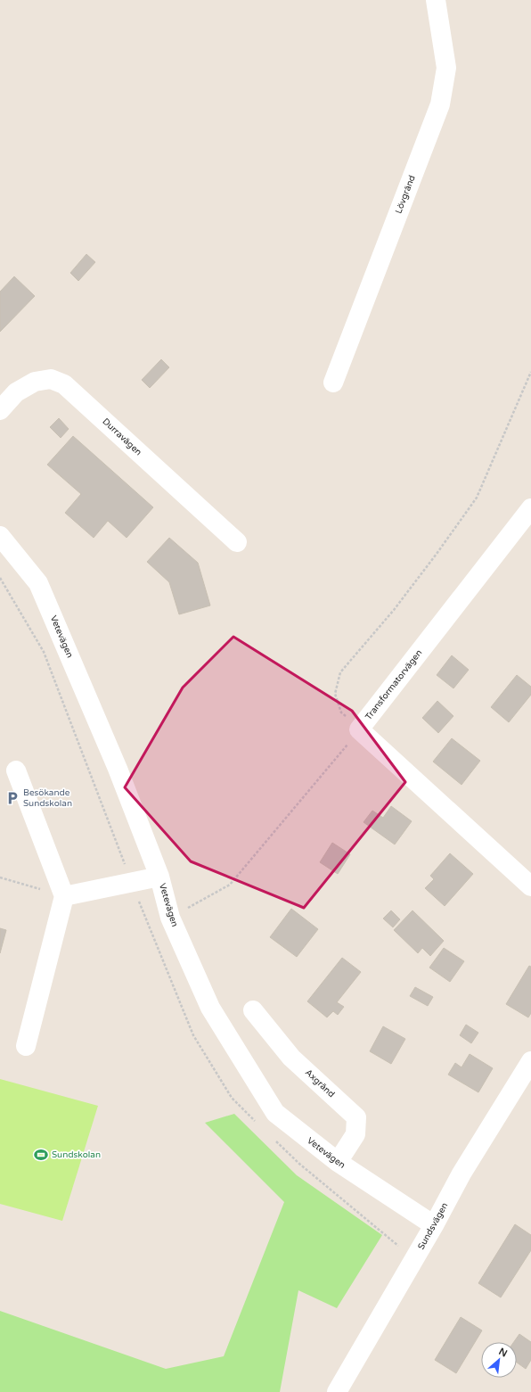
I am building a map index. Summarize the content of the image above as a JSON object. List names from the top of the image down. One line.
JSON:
{"streets":{"street":["Lövgränd","Durravägen","Vetevägen","Transformatorvägen","Axgränd","Sundsvägen"]},"crossings":[["Vetevägen","Axgränd"],["Vetevägen","Sundsvägen"]],"places":{"parking":["Besökande Sundskolan"],"sports":["Sundskolan"]},"north":"top right"}
